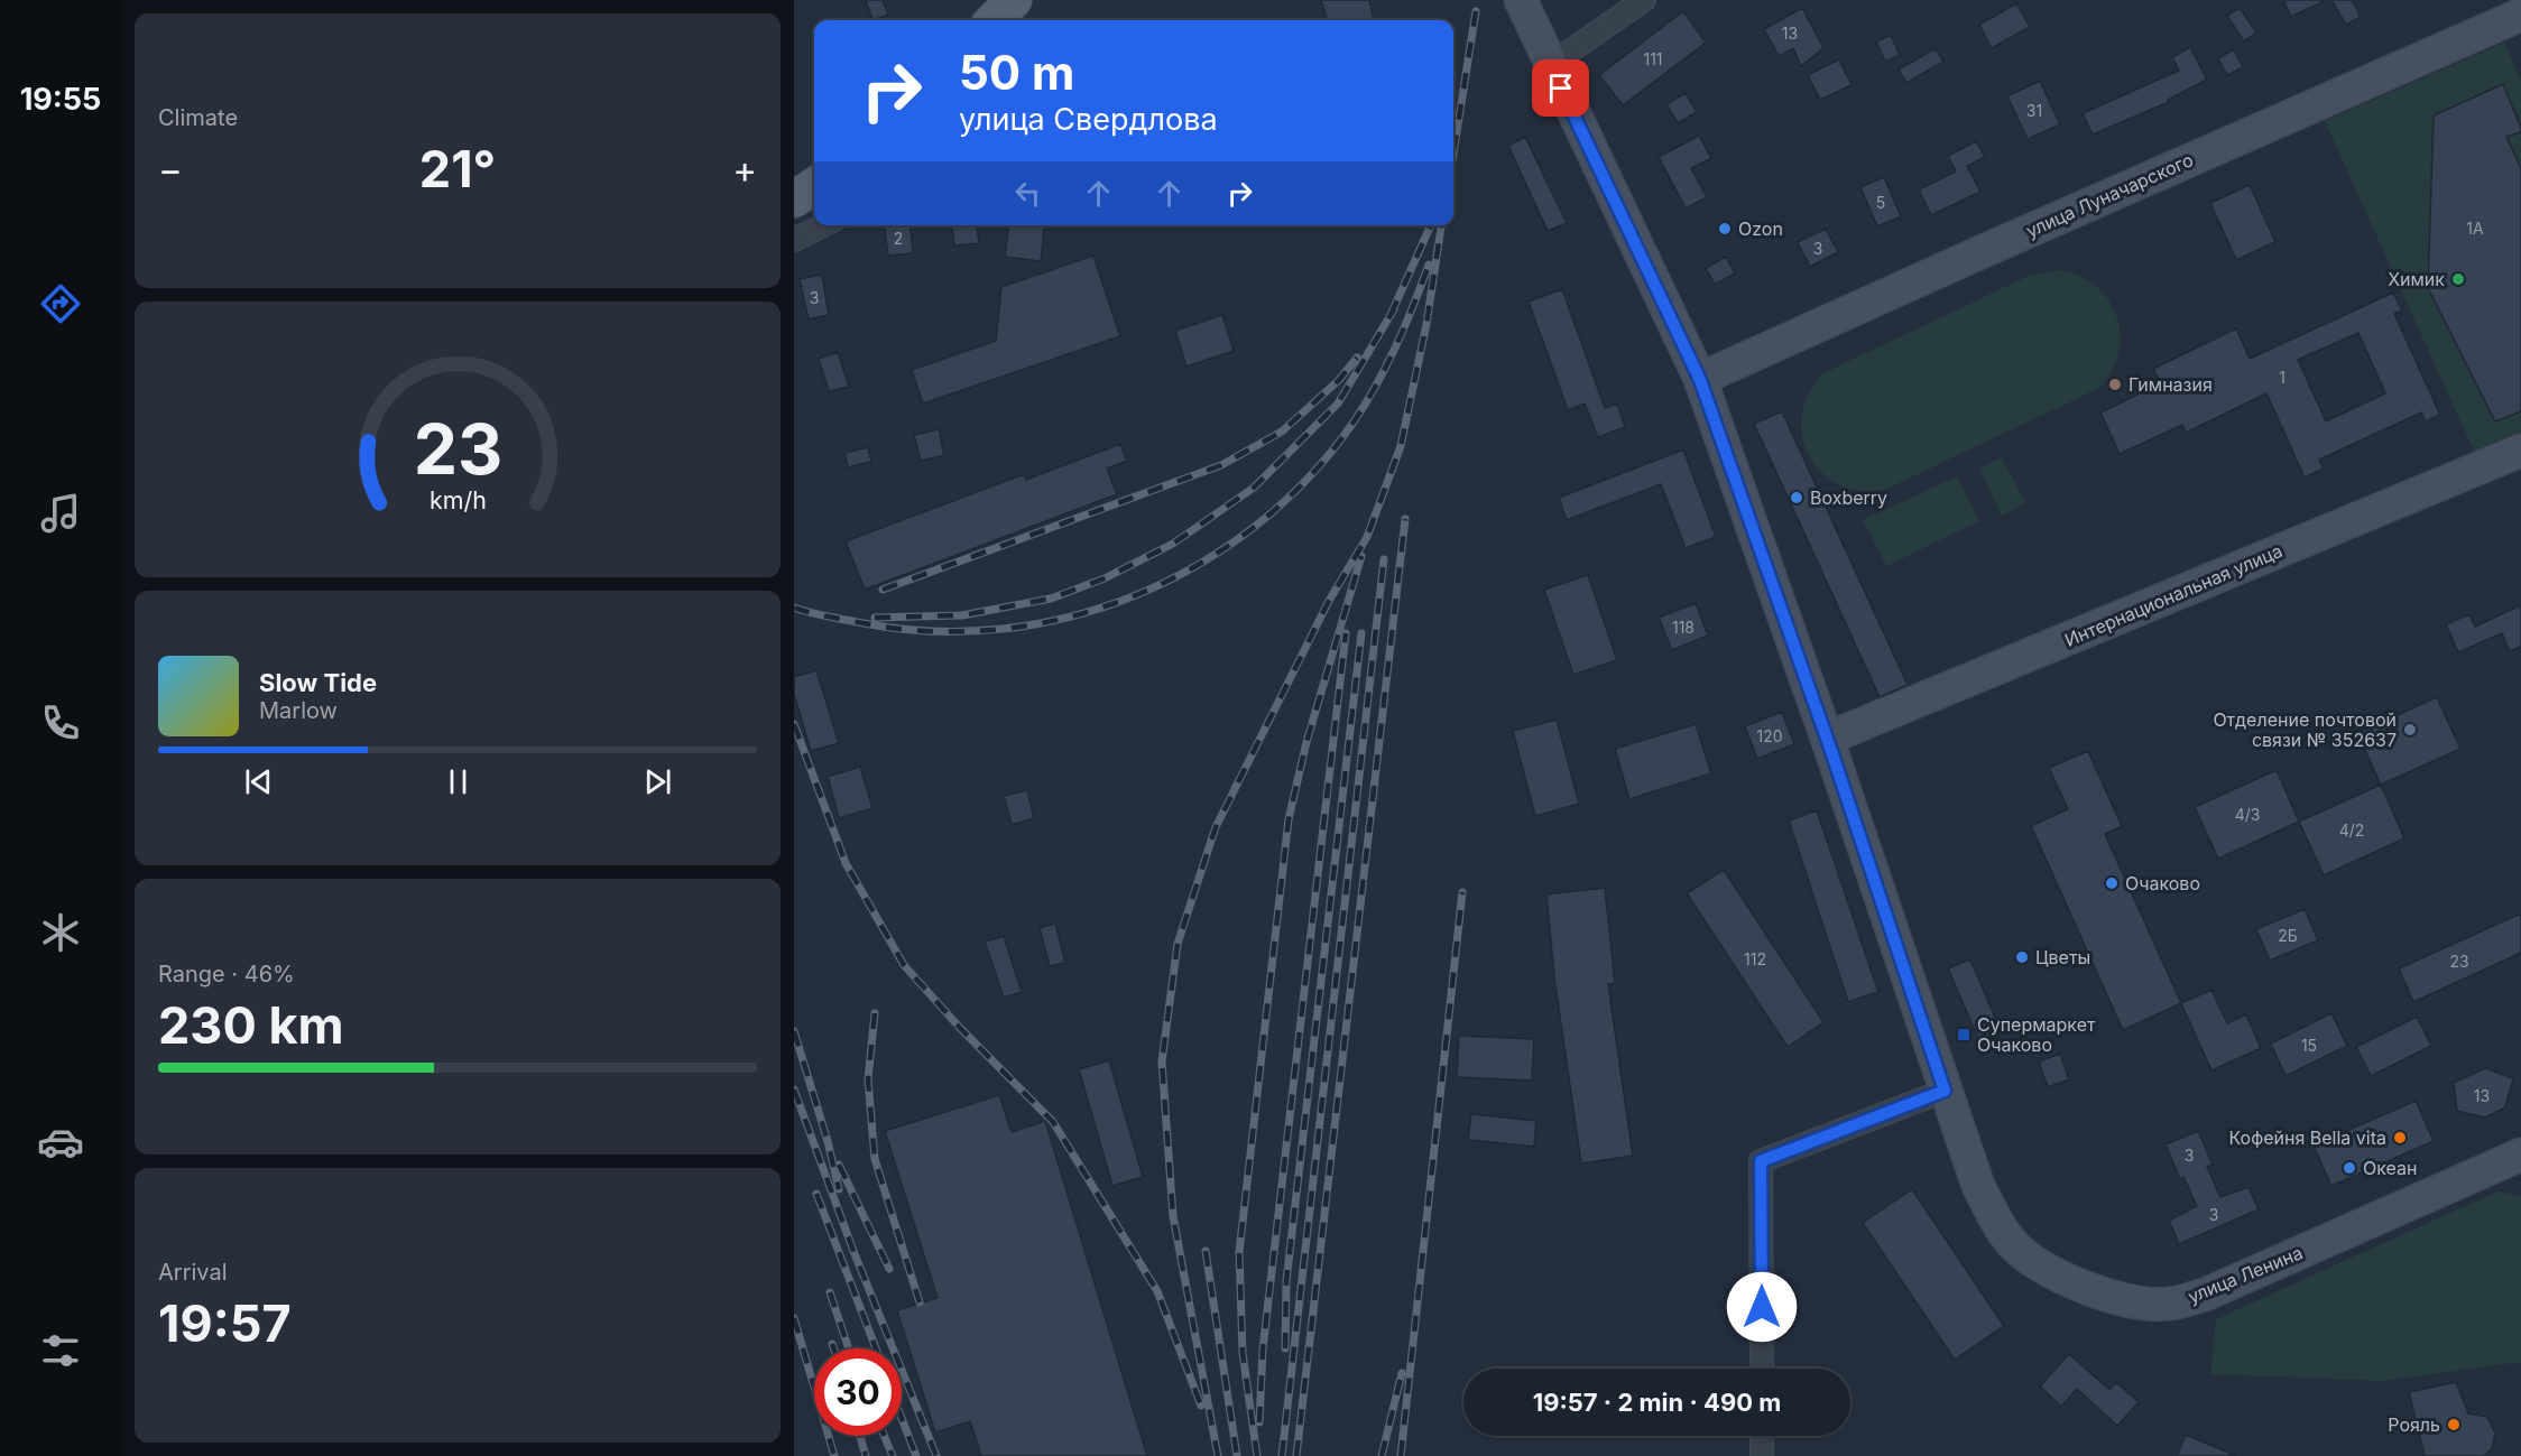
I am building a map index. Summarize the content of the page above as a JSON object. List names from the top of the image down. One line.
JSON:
{"streets":{"street":["улица Луначарского","Интернациональная улица","улица Ленина"]},"crossings":[["улица Луначарского","улица Ленина"],["Интернациональная улица","улица Ленина"]],"places":{"other":["Ozon","Химик","Гимназия","Boxberry","Отделение почтовой связи № 352637","Очаково","Цветы","Кофейня Bella vita","Океан","Рояль"],"transit":["Супермаркет Очаково"]},"house_numbers":["13","111","31","5","1А","2","3","3","1","118","120","4/3","4/2","2Б","112","23","15","13","3","3"],"page":{"tabs":"19:55","tile":["Climate",["Range · 46%","230 km"],["Arrival","19:57"]],"turn":["50 m","улица Свердлова"],"heat":["−","21°","+"],"song":["Slow Tide","Marlow"],"limit":"30","trip":"19:57 · 2 min · 490 m","gauge":["23","km/h"]}}
